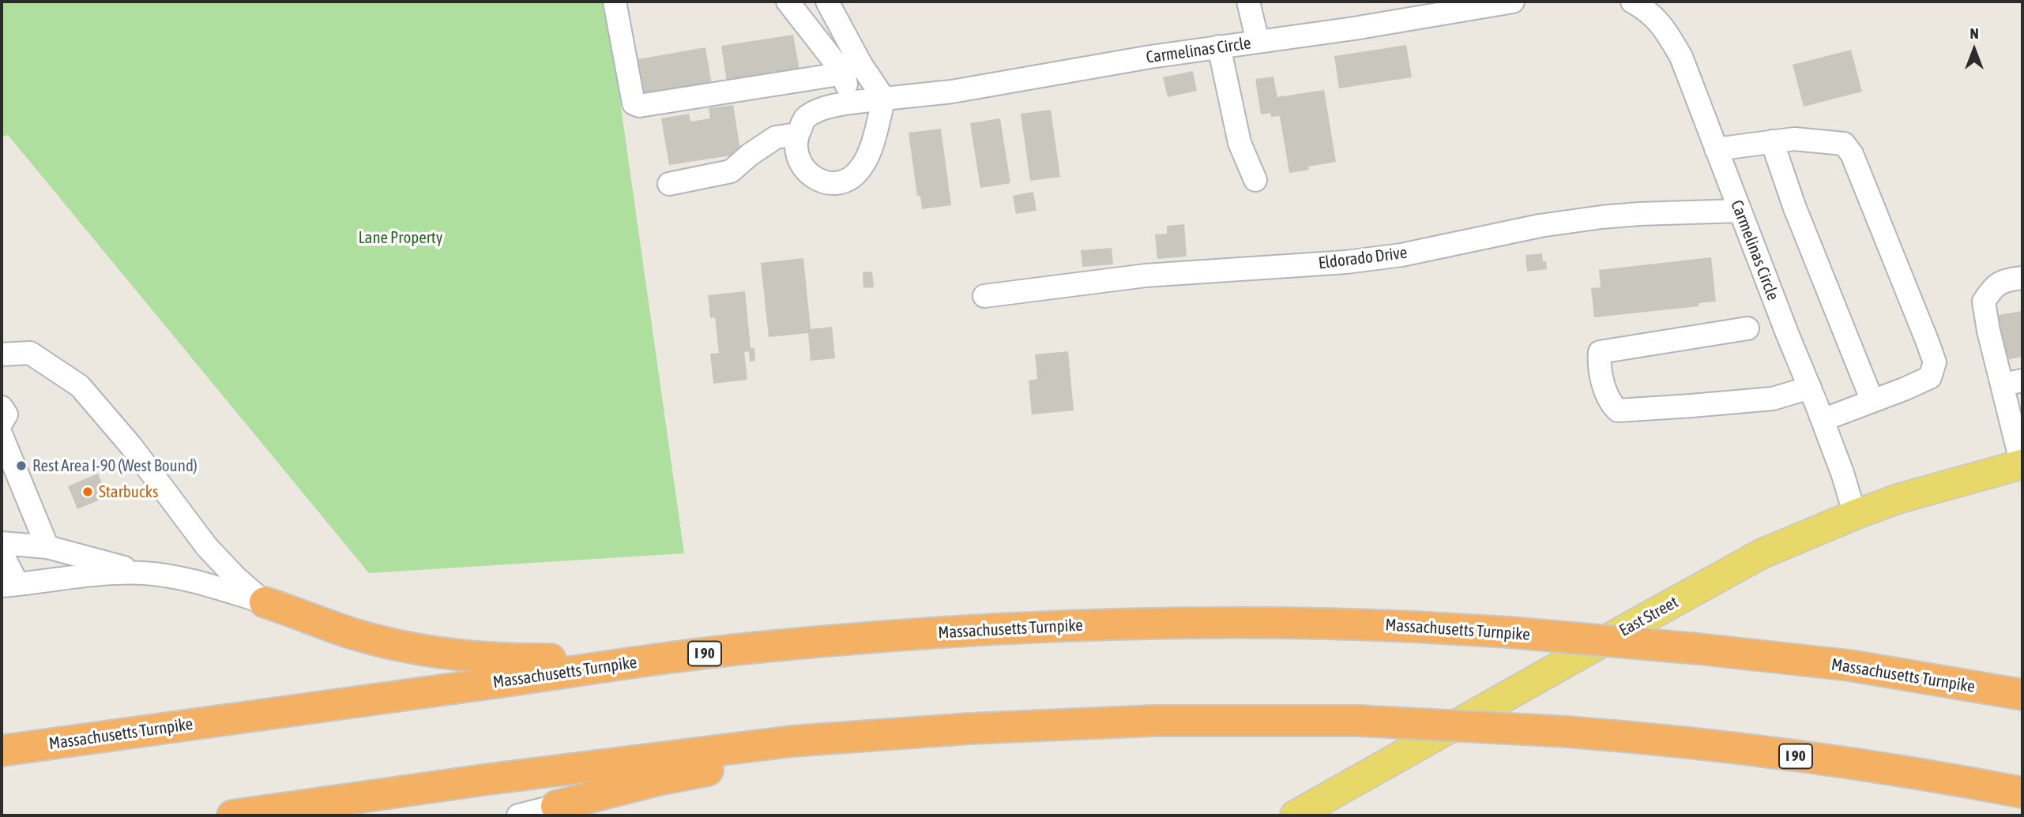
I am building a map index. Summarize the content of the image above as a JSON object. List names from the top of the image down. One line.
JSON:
{"streets":{"highway":["Massachusetts Turnpike","I 90"],"main road":["East Street"],"street":["Carmelinas Circle","Eldorado Drive"]},"crossings":[["Carmelinas Circle","Eldorado Drive"],["Carmelinas Circle","East Street"]],"parks":["Lane Property"],"places":["Rest Area I-90 (West Bound)","Starbucks"],"north":"top"}
